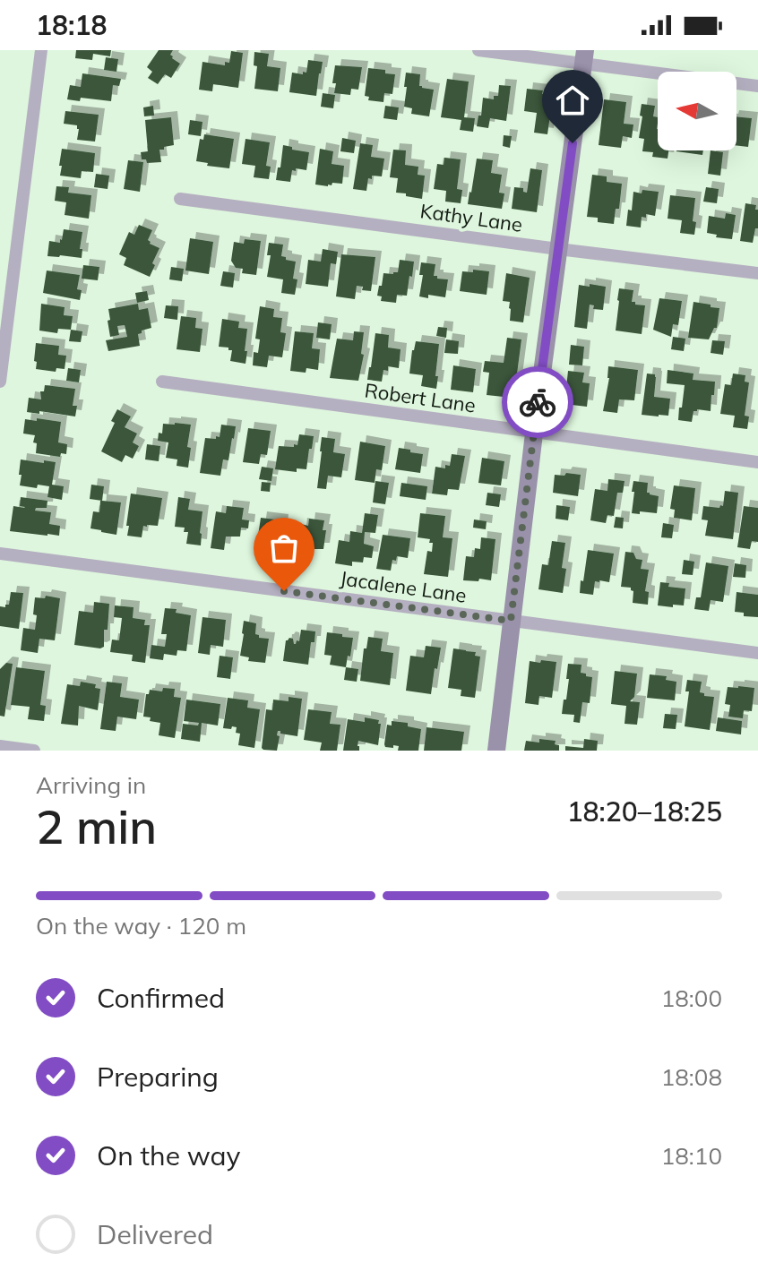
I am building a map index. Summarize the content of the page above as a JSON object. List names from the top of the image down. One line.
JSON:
{"streets":{"street":["Kathy Lane","Robert Lane","Jacalene Lane"]},"north":"left","page":{"status":"18:18","heading":["2 min","Arriving in","18:20–18:25"],"bar":"On the way · 120 m","list":[["Confirmed","18:00"],["Preparing","18:08"],["On the way","18:10"],"Delivered"]}}
